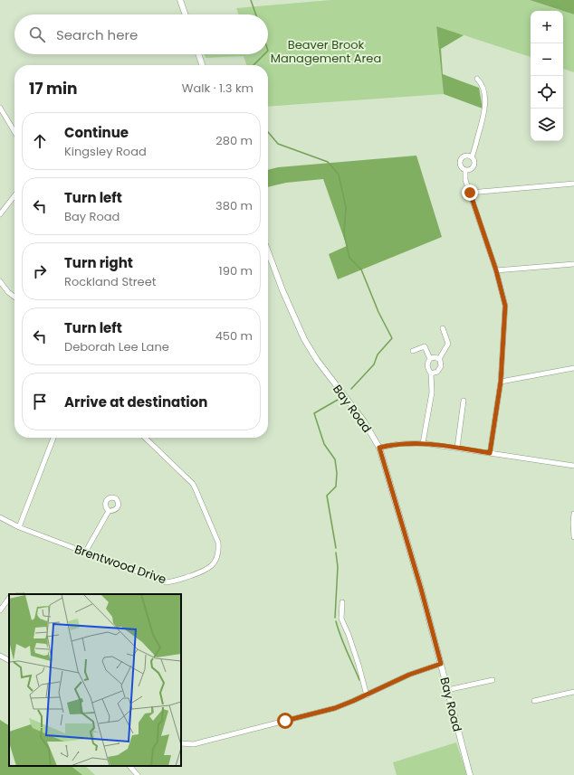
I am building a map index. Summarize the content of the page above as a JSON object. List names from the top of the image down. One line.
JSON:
{"streets":{"main road":["Bay Road"],"street":["Brentwood Drive"]},"parks":["Beaver Brook Management Area"],"page":{"map_buttons":["+","−"],"search":"Search here","heading":["17 min","Walk · 1.3 km"],"list":[["Continue","Kingsley Road","280 m"],["Turn left","Bay Road","380 m"],["Turn right","Rockland Street","190 m"],["Turn left","Deborah Lee Lane","450 m"],"Arrive at destination"]}}
